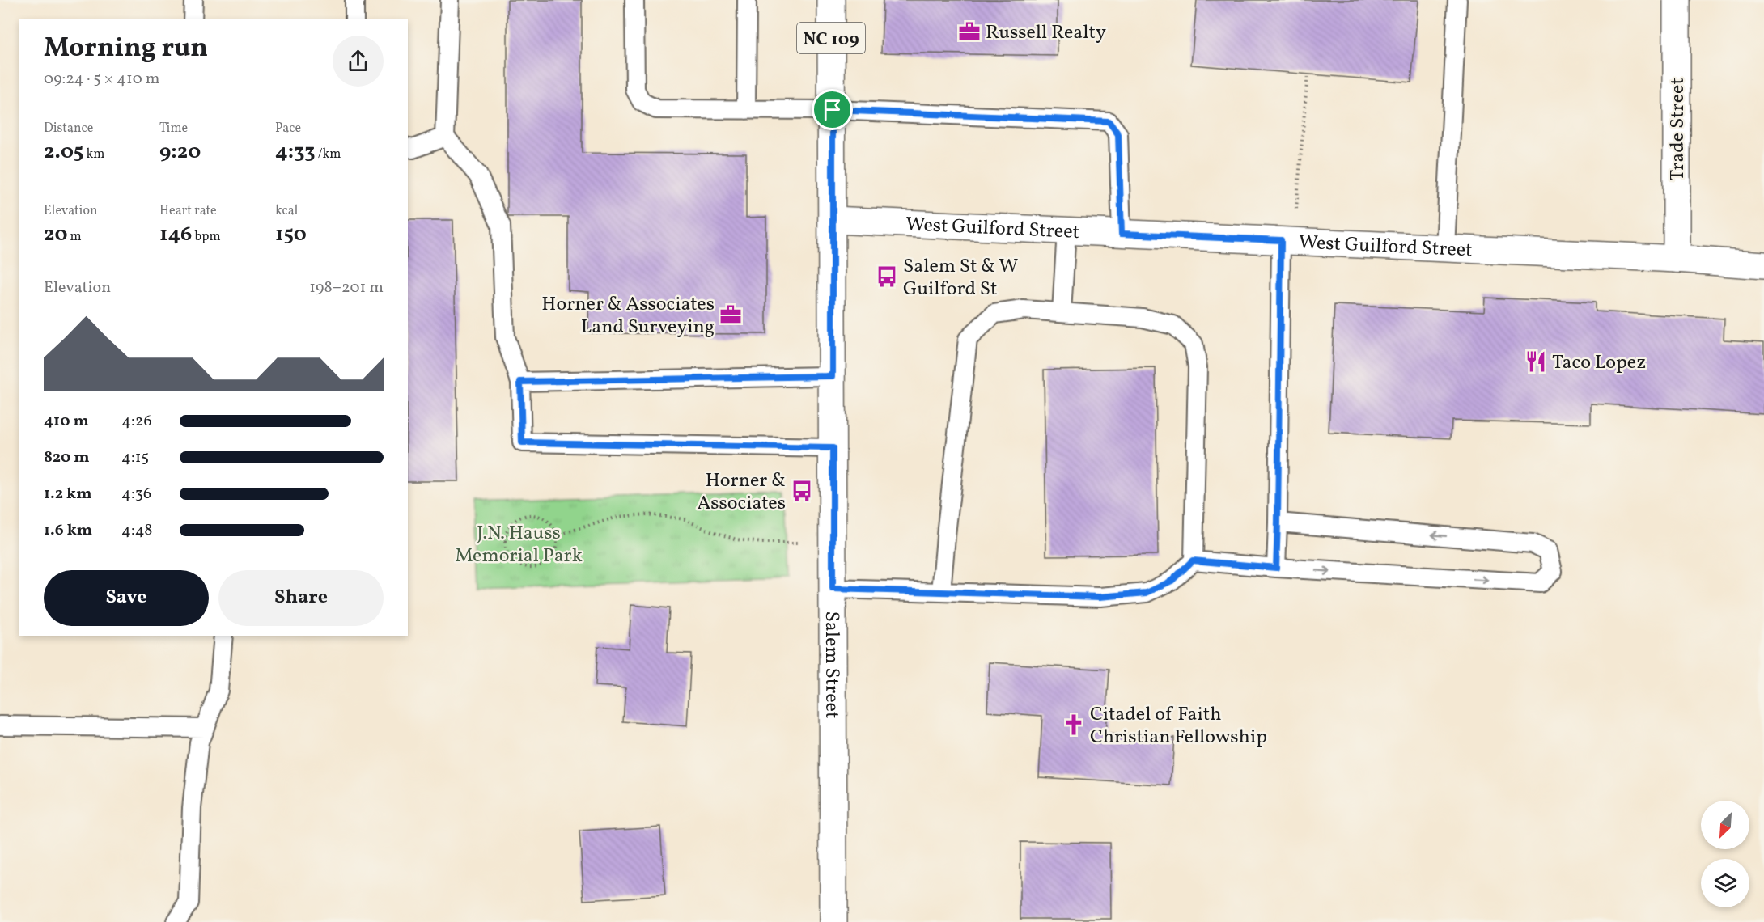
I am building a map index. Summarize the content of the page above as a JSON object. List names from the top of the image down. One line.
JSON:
{"streets":{"street":["NC 109","Trade Street","West Guilford Street","Salem Street"]},"crossings":[["Trade Street","West Guilford Street"],["West Guilford Street","Salem Street"]],"parks":["J.N. Hauss Memorial Park"],"places":{"office":["Russell Realty","Horner & Associates Land Surveying"],"bus stop":["Salem St & W Guilford St","Horner & Associates"],"restaurant":["Taco Lopez"],"church":["Citadel of Faith Christian Fellowship"]},"north":"bottom left","page":{"heading":["Morning run","09:24 · 5 × 410 m"],"stats":[["Distance","2.05 km"],["Time","9:20"],["Pace","4:33 /km"],["Elevation","20 m"],["Heart rate","146 bpm"],["kcal","150"]],"chart":["Elevation","198–201 m"],"list":[{"name":"410 m","note":"4:26"},{"name":"820 m","note":"4:15"},{"name":"1.2 km","note":"4:36"},{"name":"1.6 km","note":"4:48"}],"buttons":["Save","Share"]}}
